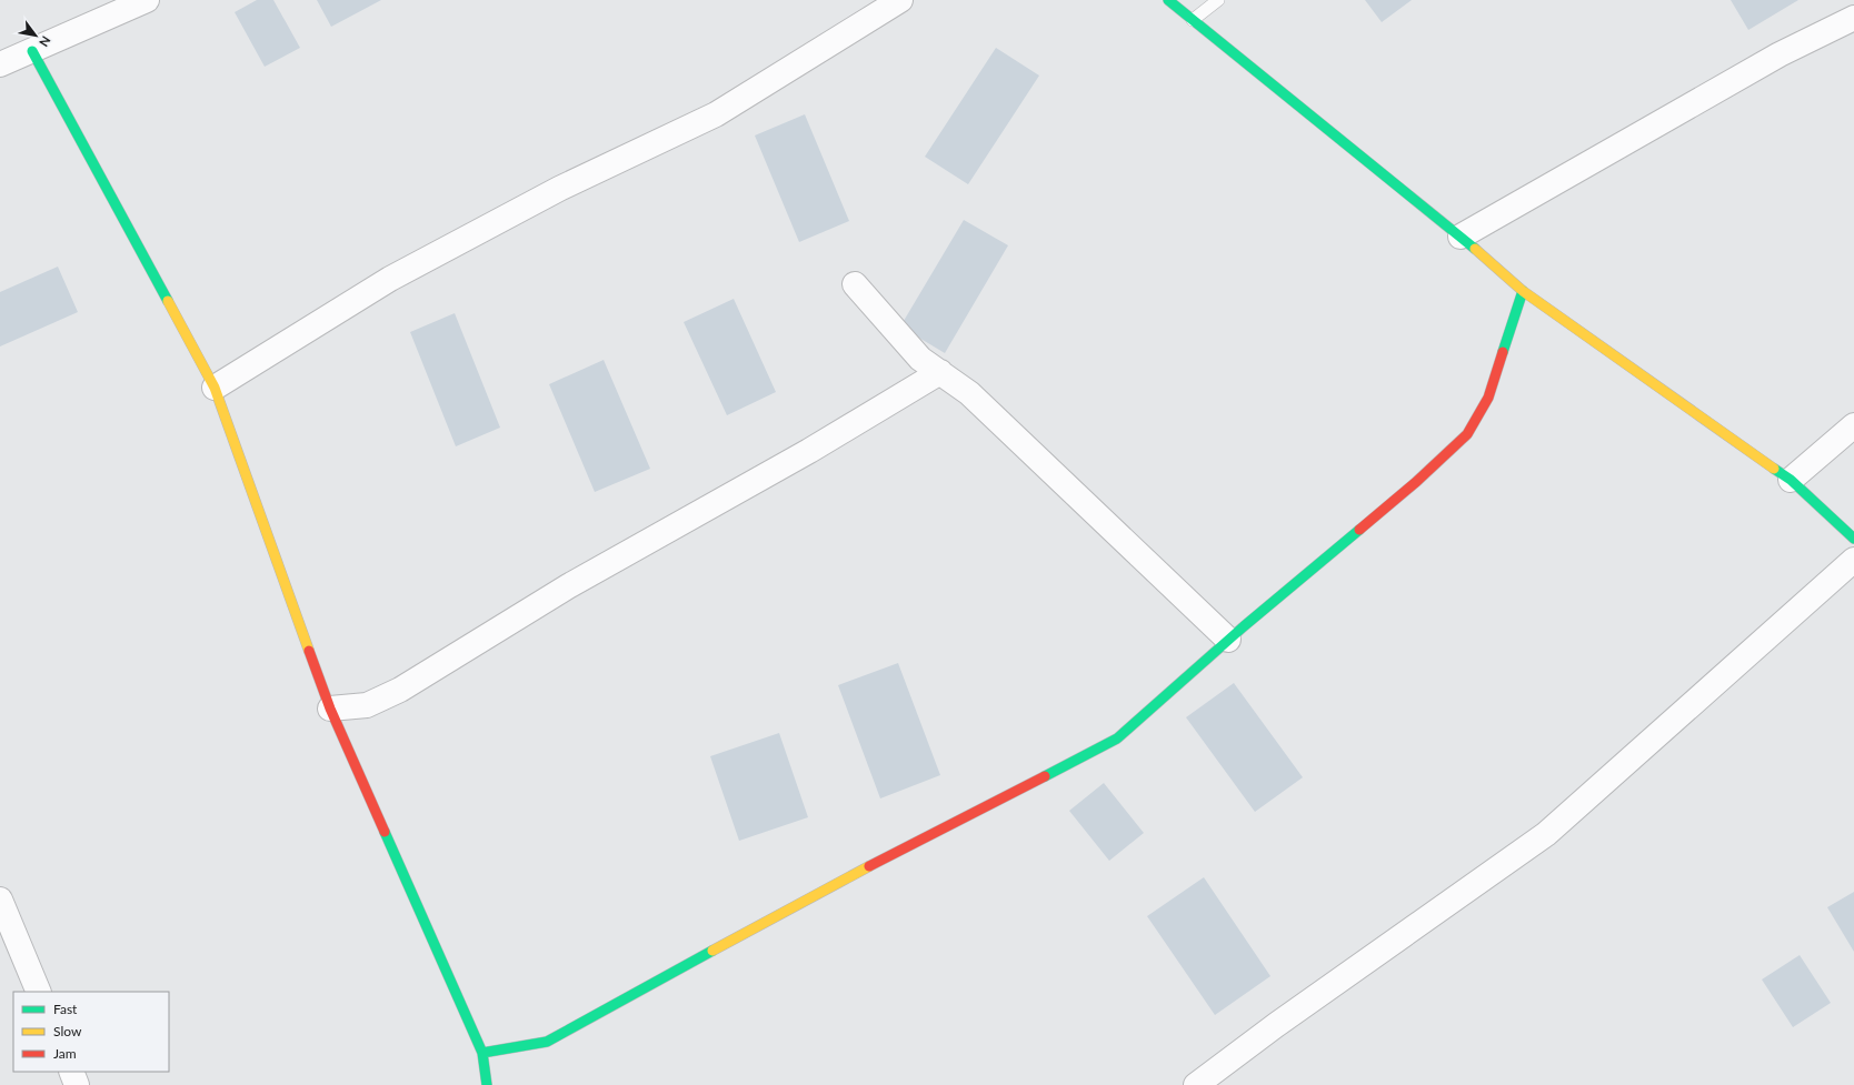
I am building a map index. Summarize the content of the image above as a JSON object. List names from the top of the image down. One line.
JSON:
{"legend":["Fast","Slow","Jam"],"north":"bottom right"}
